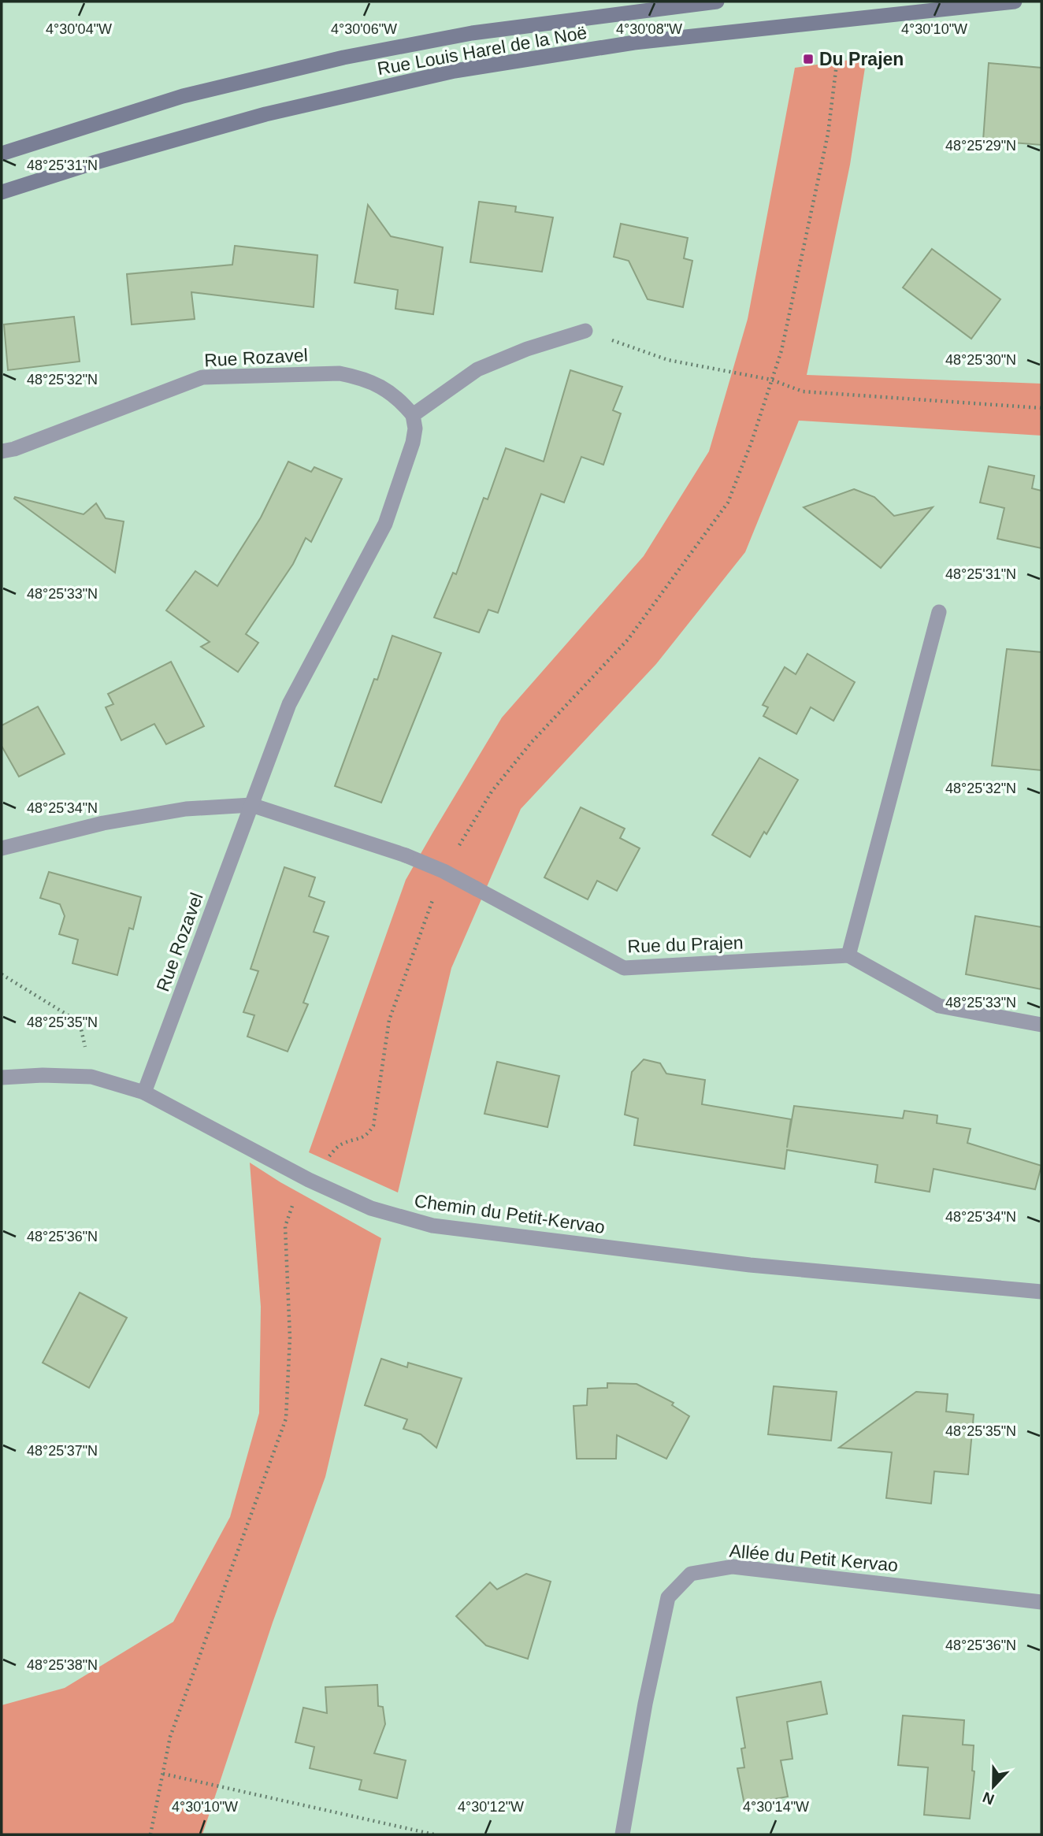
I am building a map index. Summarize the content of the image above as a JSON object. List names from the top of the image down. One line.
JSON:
{"streets":{"main road":["Rue Louis Harel de la Noë"],"street":["Rue Rozavel","Rue du Prajen","Chemin du Petit-Kervao","Allée du Petit Kervao"]},"crossings":[["Rue Rozavel","Rue du Prajen"],["Rue Rozavel","Chemin du Petit-Kervao"]],"places":{"transit":["Du Prajen"]},"north":"bottom","coordinates":["4°30'06\"W","4°30'08\"W","4°30'04\"W","4°30'10\"W","48°25'29\"N","48°25'31\"N","48°25'30\"N","48°25'32\"N","48°25'33\"N","48°25'34\"N","48°25'35\"N","48°25'36\"N","48°25'37\"N","48°25'38\"N","4°30'12\"W","4°30'14\"W"]}
